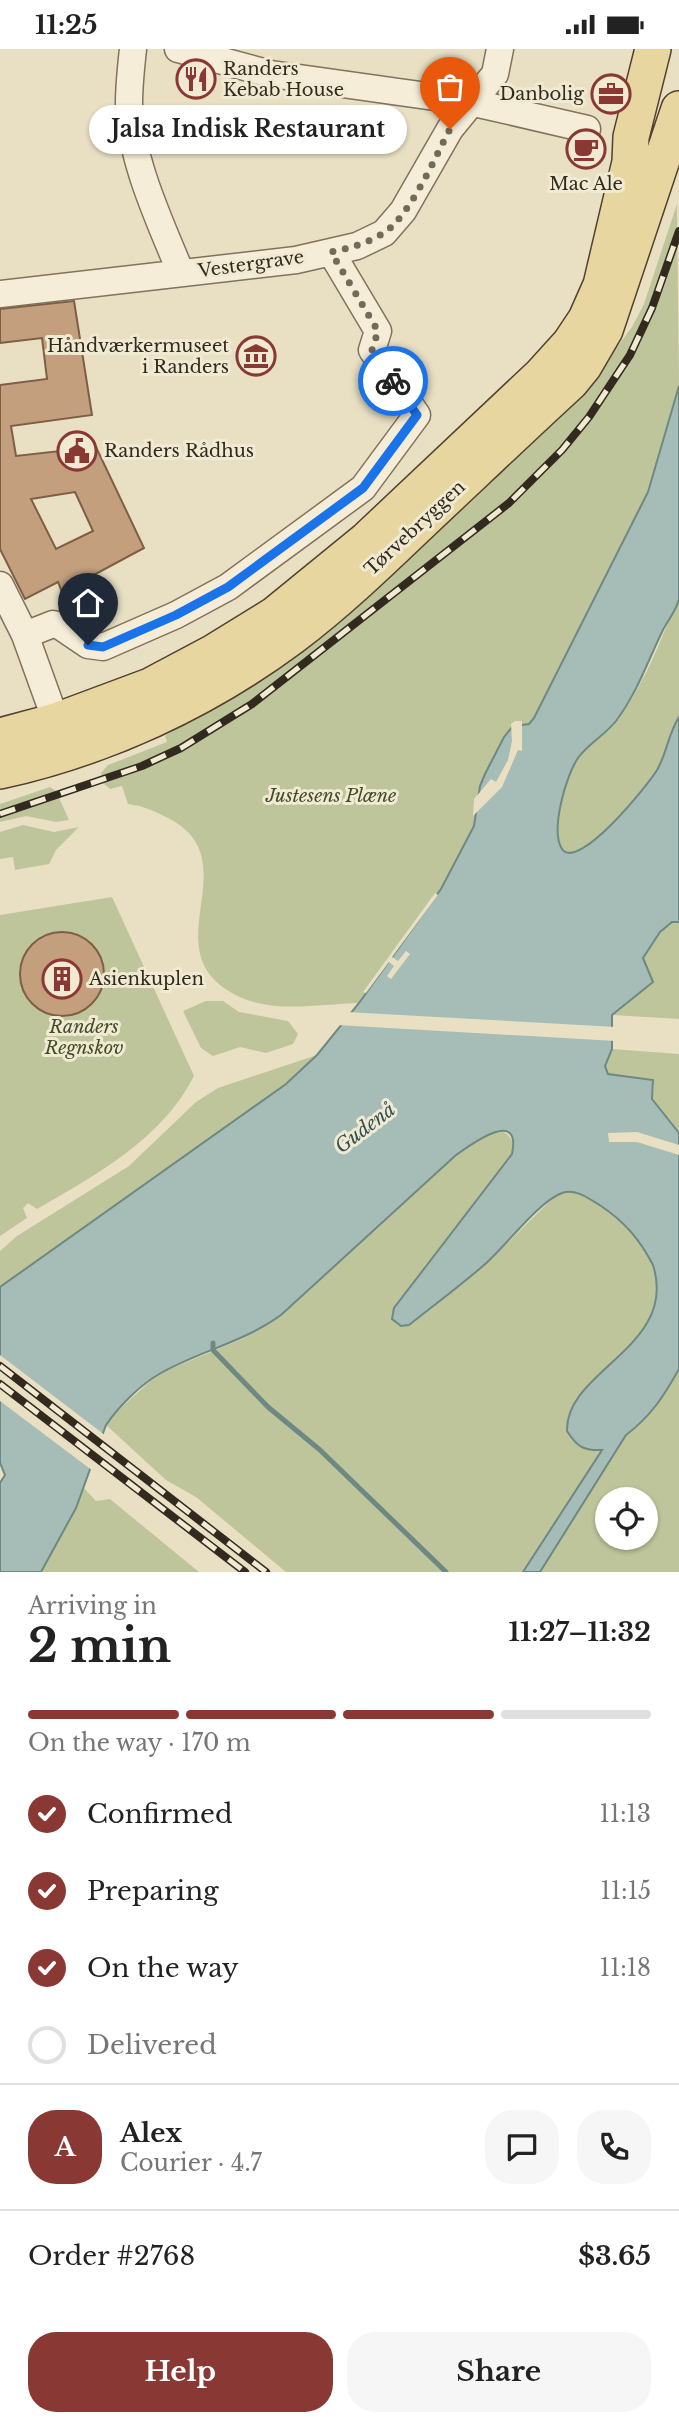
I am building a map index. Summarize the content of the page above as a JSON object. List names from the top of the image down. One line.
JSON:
{"streets":{"main road":["Tørvebryggen"],"street":["Vestergrave"]},"water":["Gudenå"],"parks":["Justesens Plæne","Randers Regnskov"],"places":{"restaurant":["Randers Kebab House"],"office":["Danbolig"],"other":["Jalsa Indisk Restaurant"],"cafe":["Mac Ale"],"museum":["Håndværkermuseet i Randers"],"public building":["Randers Rådhus"],"building":["Asienkuplen"]},"page":{"status":"11:25","bubble":"Jalsa Indisk Restaurant","heading":["2 min","Arriving in","11:27–11:32"],"panel":["Alex","Courier · 4.7","Order #2768","$3.65"],"bar":"On the way · 170 m","list":[["Confirmed","11:13"],["Preparing","11:15"],["On the way","11:18"],"Delivered"],"round":"A","buttons":["Help","Share"]}}
